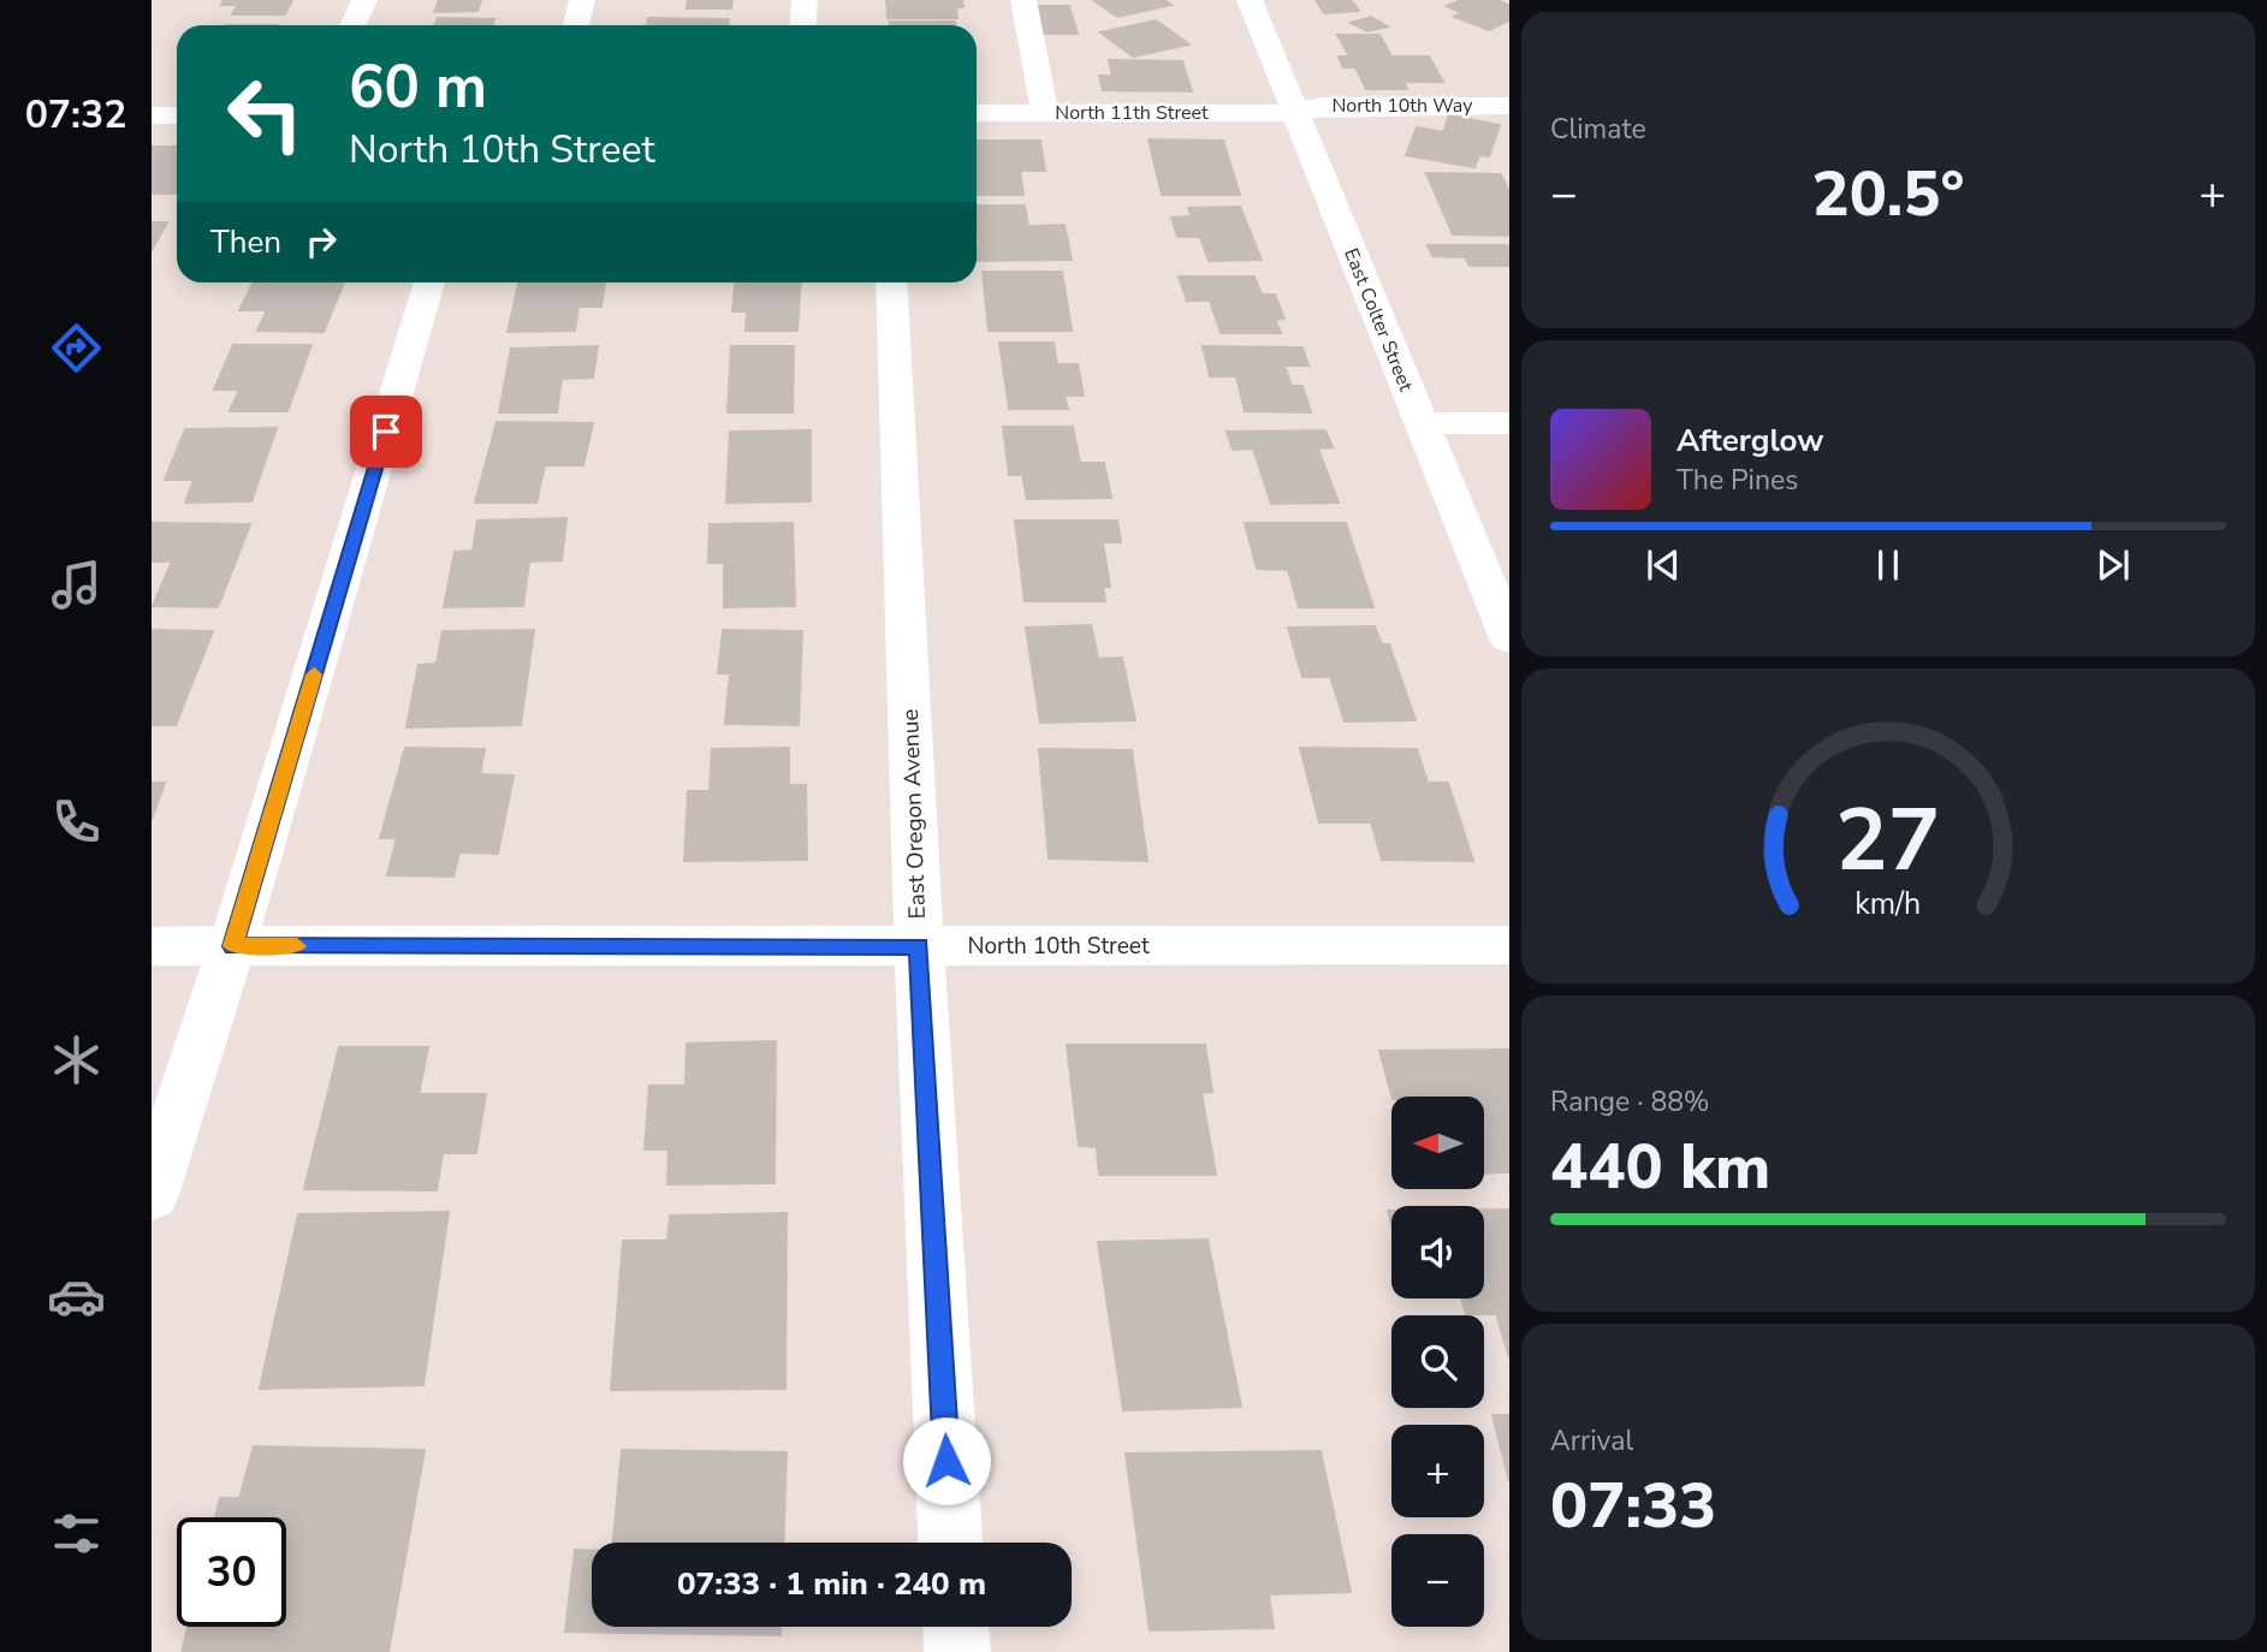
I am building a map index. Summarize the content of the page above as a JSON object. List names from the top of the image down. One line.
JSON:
{"streets":{"street":["North 10th Way","North 11th Street","East Colter Street","East Oregon Avenue","North 10th Street"]},"crossings":[["North 10th Way","North 11th Street"],["North 10th Way","East Colter Street"],["North 11th Street","East Colter Street"],["East Oregon Avenue","North 10th Street"]],"north":"left","page":{"tabs":"07:32","tile":["Climate",["Range · 88%","440 km"],["Arrival","07:33"]],"turn":["60 m","North 10th Street"],"heat":["−","20.5°","+"],"then":"Then","song":["Afterglow","The Pines"],"map_buttons":["+","−"],"limit":"30","trip":"07:33 · 1 min · 240 m","gauge":["27","km/h"]}}
